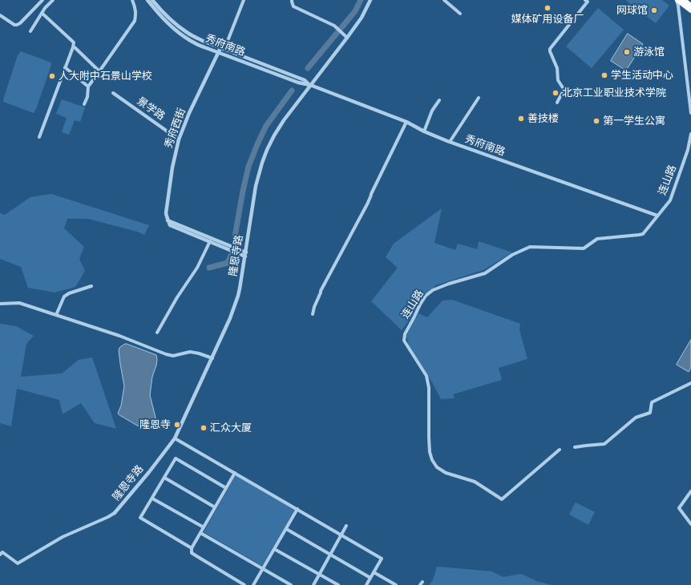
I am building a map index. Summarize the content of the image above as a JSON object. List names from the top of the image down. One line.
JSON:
{"streets":{"street":["秀府南路","景学路","秀府西街","连山路","隆恩寺路"]},"crossings":[["秀府南路","秀府西街"],["秀府南路","连山路"],["秀府南路","隆恩寺路"],["景学路","秀府西街"]],"places":["媒体矿用设备厂","网球馆","游泳馆","学生活动中心","人大附中石景山学校","北京工业职业技术学院","善技楼","第一学生公寓","隆恩寺","汇众大厦"]}
